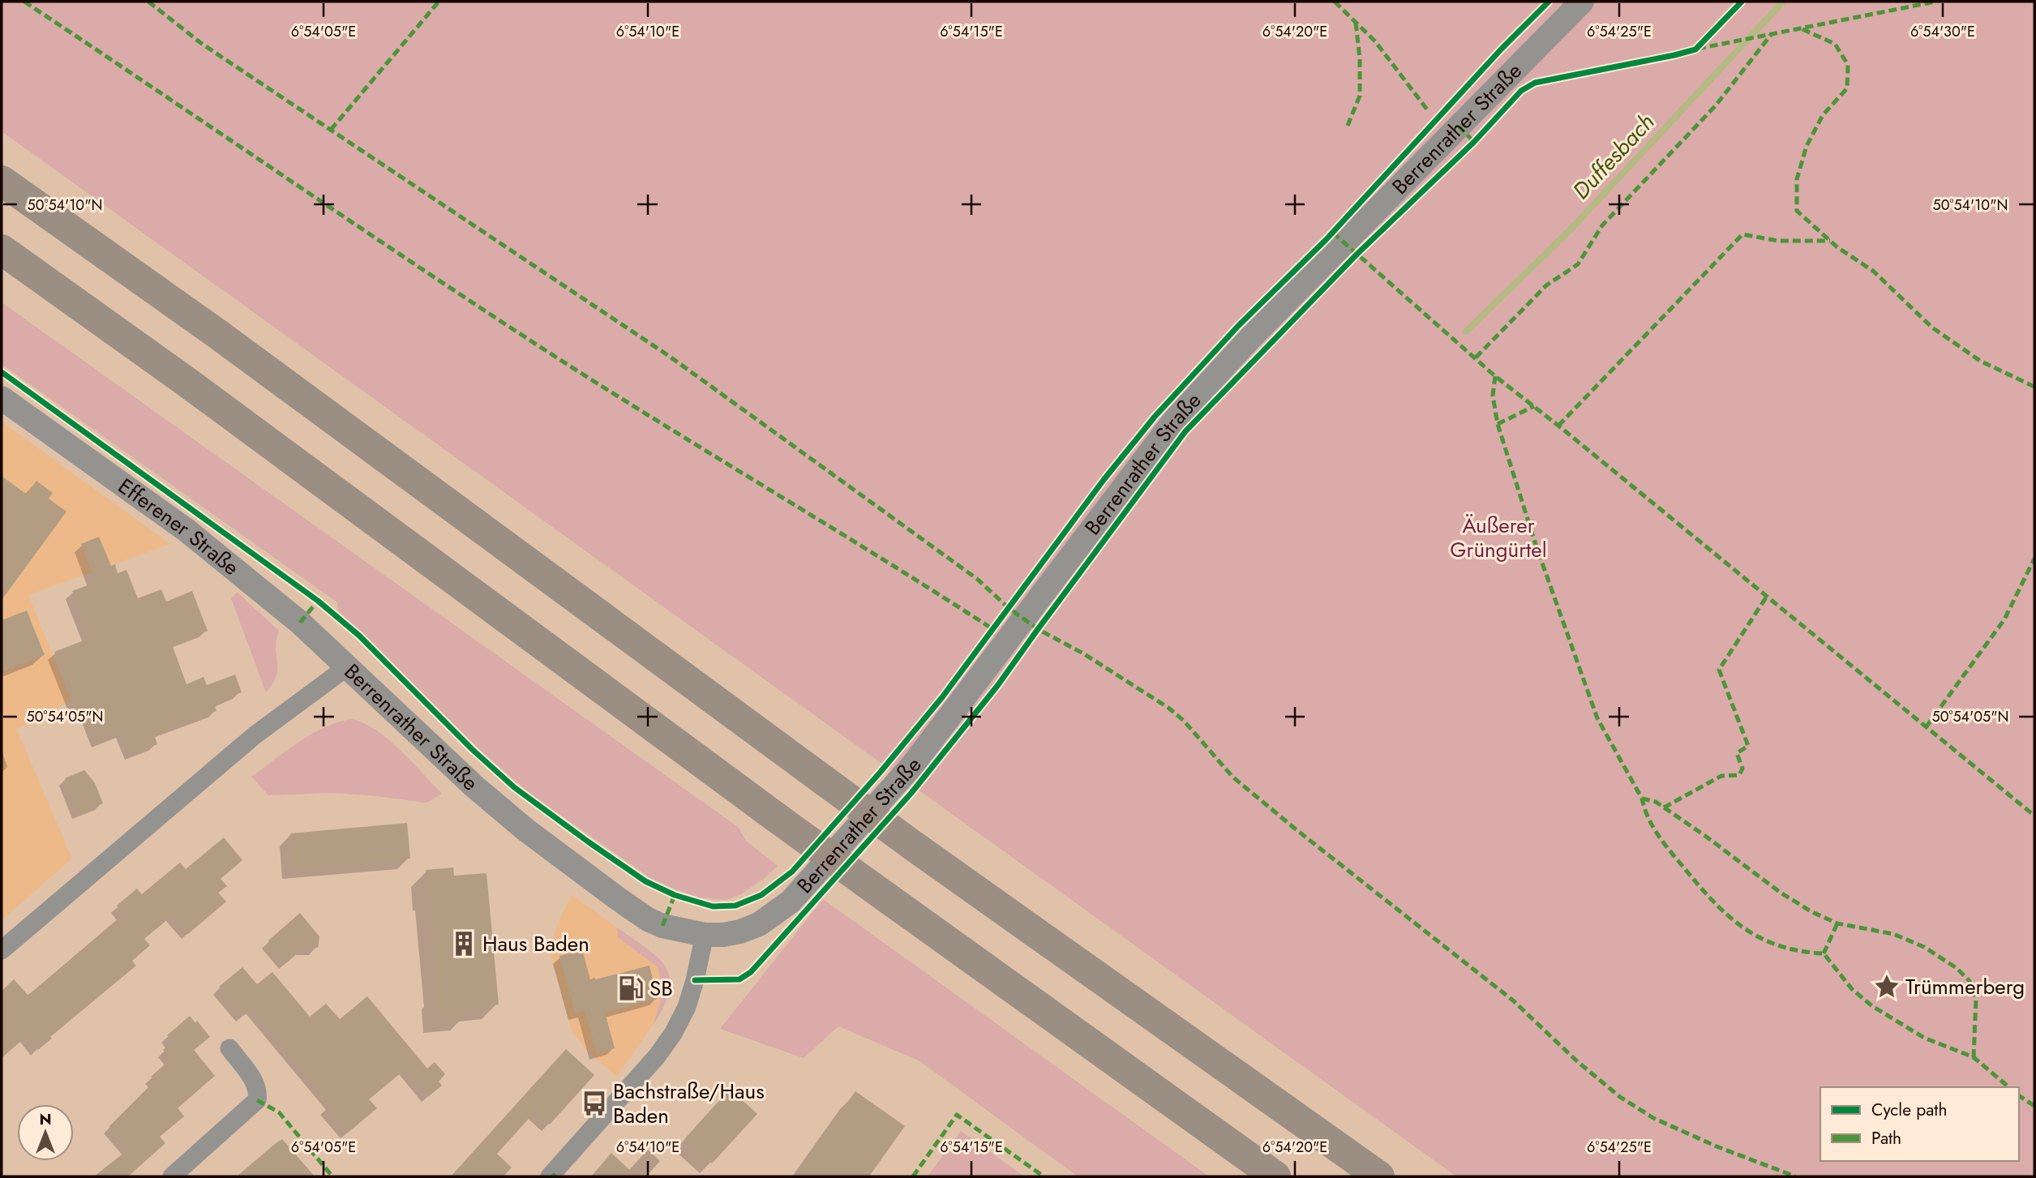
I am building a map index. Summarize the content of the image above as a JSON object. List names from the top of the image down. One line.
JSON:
{"streets":{"street":["Berrenrather Straße","Efferener Straße"]},"crossings":[["Berrenrather Straße","Efferener Straße"]],"water":["Duffesbach"],"parks":["Äußerer Grüngürtel"],"places":{"building":["Haus Baden"],"place":["Trümmerberg"],"fuel station":["SB"],"bus stop":["Bachstraße/Haus Baden"]},"legend":["Cycle path","Path"],"north":"top","coordinates":["6°54'05\"E","6°54'10\"E","6°54'15\"E","6°54'20\"E","6°54'25\"E","6°54'30\"E","50°54'10\"N","50°54'05\"N"]}
